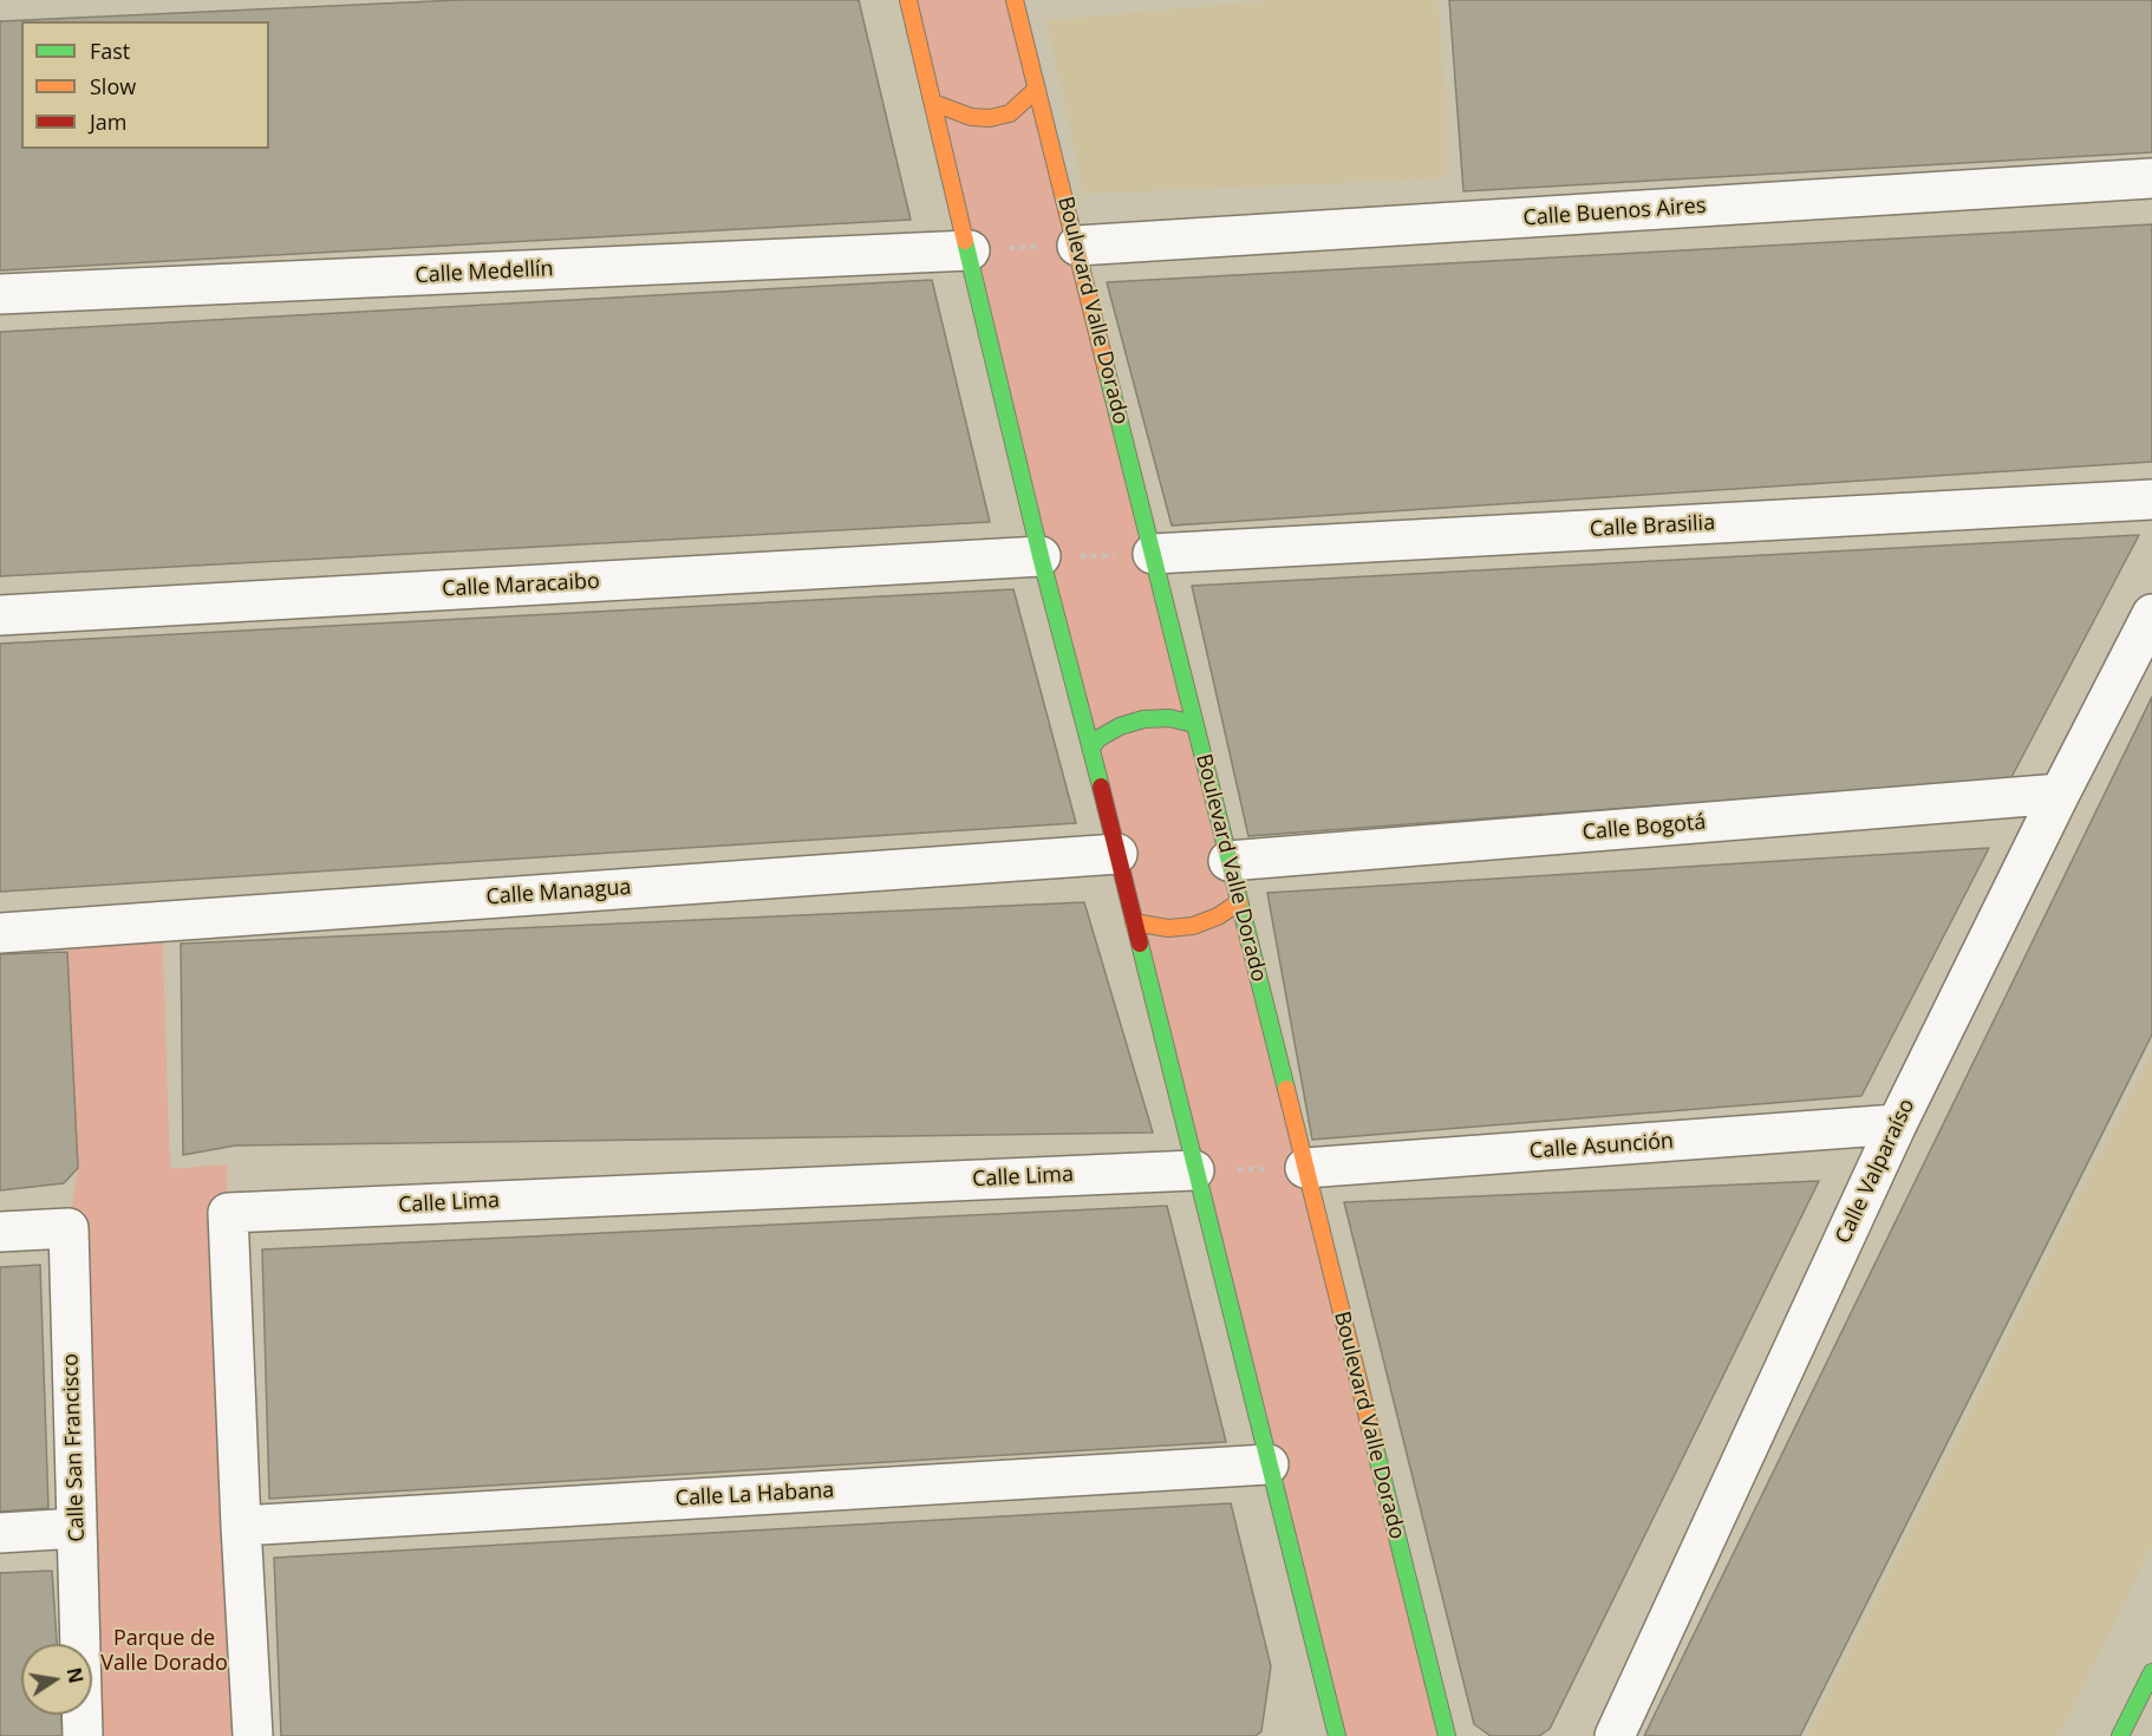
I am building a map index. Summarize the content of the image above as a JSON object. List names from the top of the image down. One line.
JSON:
{"streets":{"street":["Calle Buenos Aires","Calle Medellín","Boulevard Valle Dorado","Calle Brasilia","Calle Maracaibo","Calle Bogotá","Calle Managua","Calle Asunción","Calle Valparaíso","Calle Lima","Calle San Francisco","Calle La Habana"]},"crossings":[["Calle Buenos Aires","Boulevard Valle Dorado"],["Boulevard Valle Dorado","Calle Brasilia"],["Boulevard Valle Dorado","Calle Bogotá"],["Boulevard Valle Dorado","Calle Asunción"],["Calle Bogotá","Calle Valparaíso"],["Calle Asunción","Calle Valparaíso"],["Calle Lima","Calle La Habana"]],"parks":["Parque de Valle Dorado"],"legend":["Fast","Slow","Jam"],"north":"right"}
